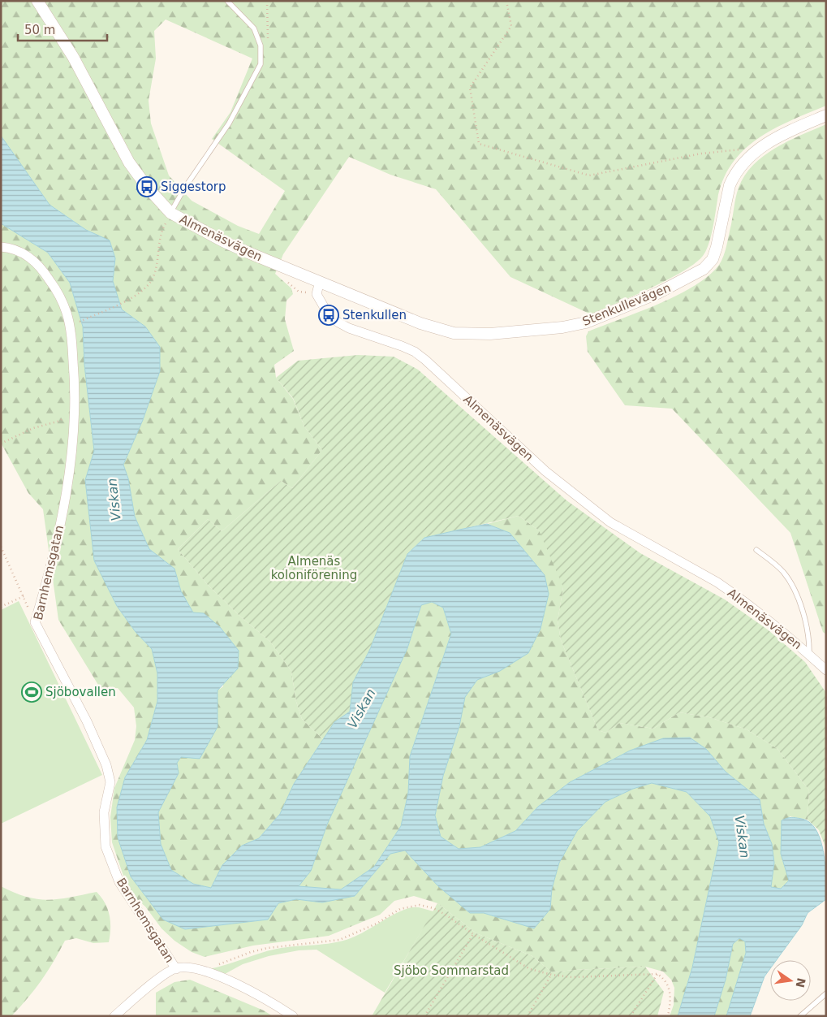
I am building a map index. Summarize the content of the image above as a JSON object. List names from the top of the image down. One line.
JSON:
{"streets":{"street":["Almenäsvägen","Stenkullevägen","Barnhemsgatan"]},"crossings":[["Almenäsvägen","Stenkullevägen"]],"water":["Viskan"],"parks":["Almenäs koloniförening","Sjöbo Sommarstad"],"places":{"bus stop":["Siggestorp","Stenkullen"],"sports":["Sjöbovallen"]},"scale_bar":"50 m","north":"right"}
